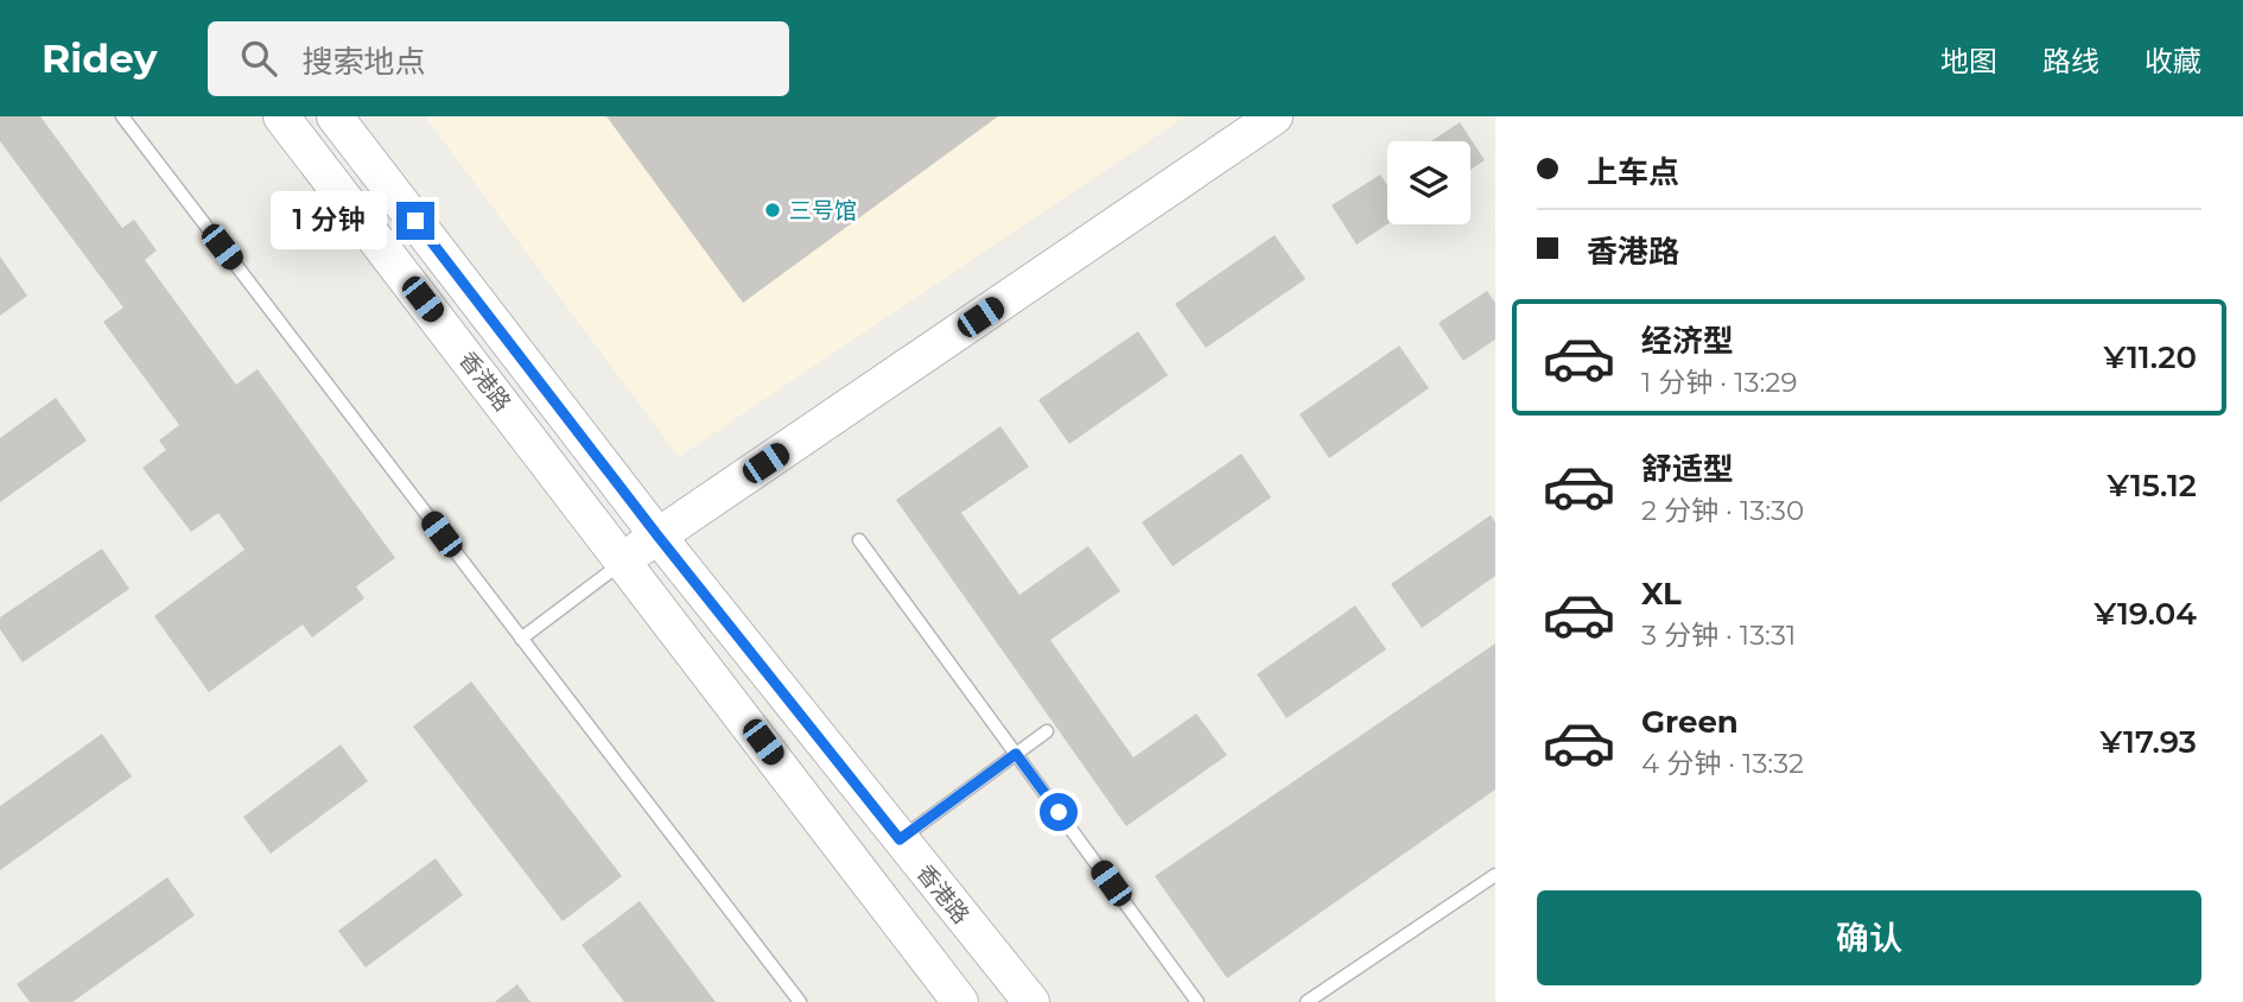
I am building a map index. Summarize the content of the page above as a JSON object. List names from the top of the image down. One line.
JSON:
{"streets":{"main road":["香港路"]},"places":["三号馆"],"page":{"header":"Ridey","search":"搜索地点","nav":["地图","路线","收藏"],"banner":["上车点","香港路"],"bubble":"1 分钟","list":[{"name":"经济型","note":"1 分钟 · 13:29","value":"¥11.20"},{"name":"舒适型","note":"2 分钟 · 13:30","value":"¥15.12"},{"name":"XL","note":"3 分钟 · 13:31","value":"¥19.04"},{"name":"Green","note":"4 分钟 · 13:32","value":"¥17.93"}],"buttons":"确认"}}
